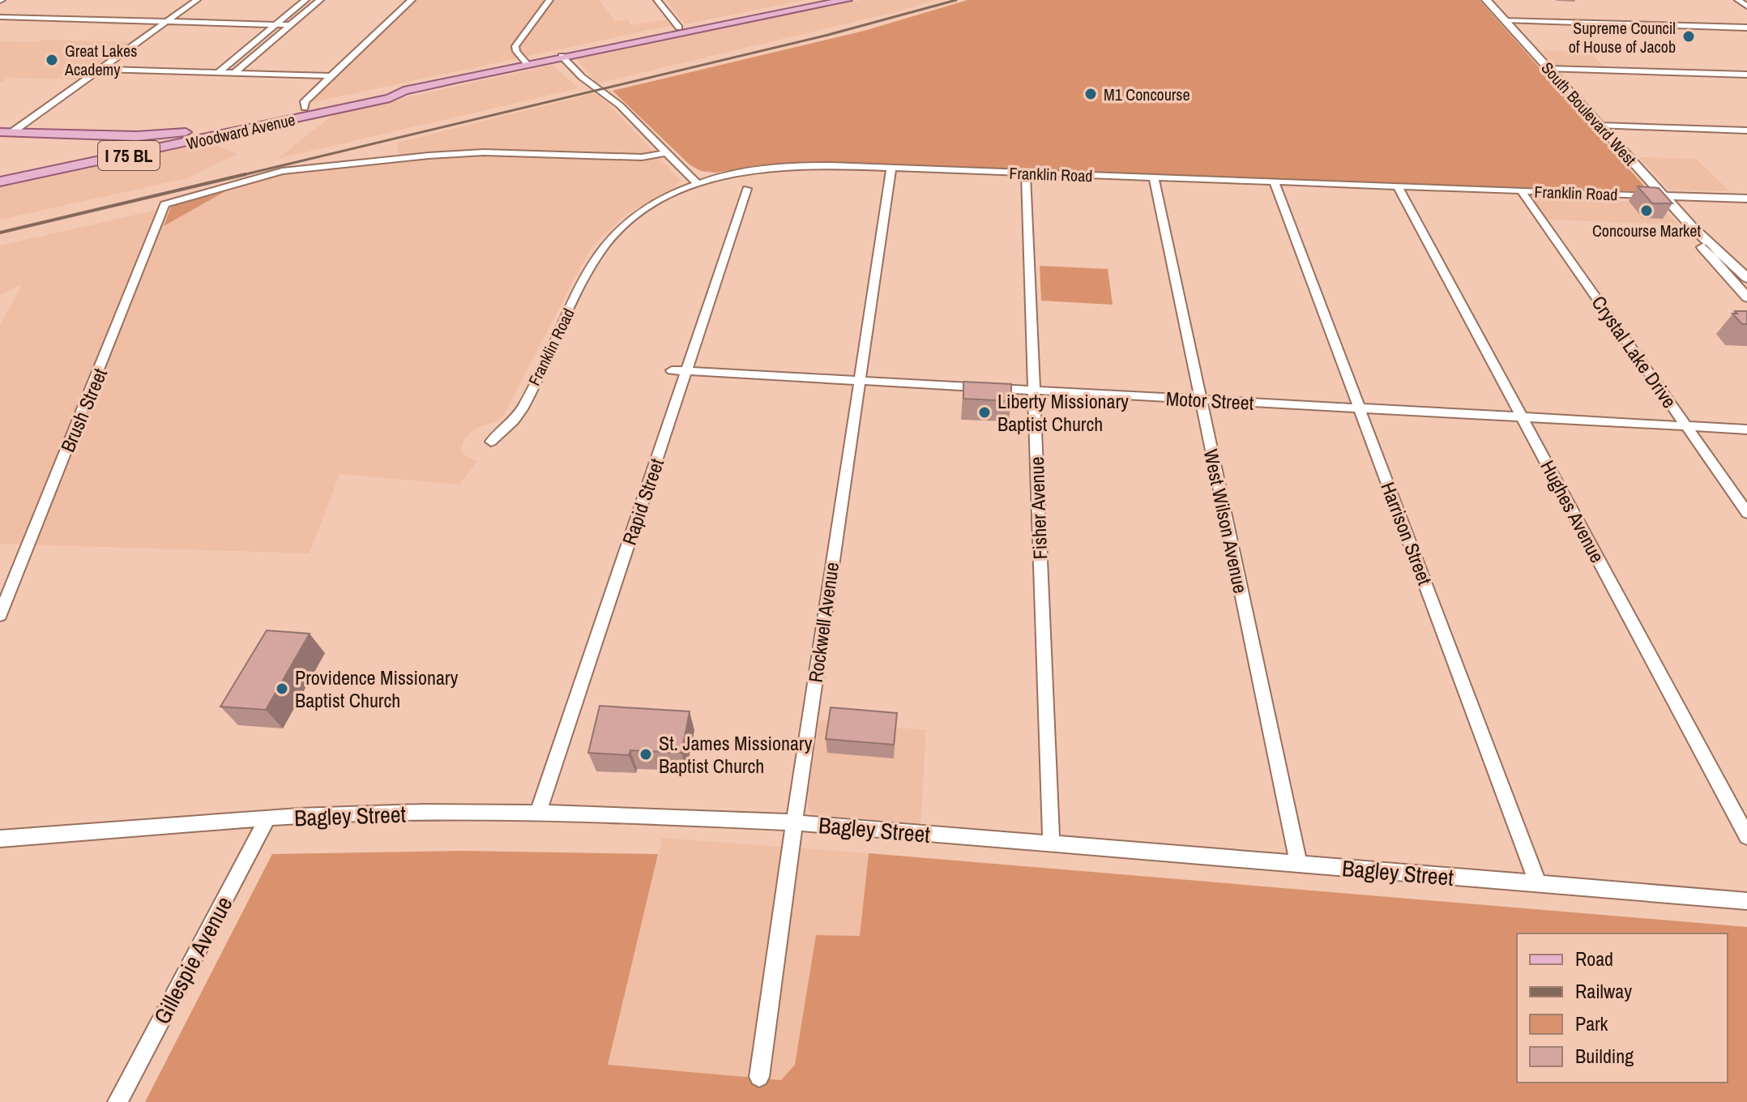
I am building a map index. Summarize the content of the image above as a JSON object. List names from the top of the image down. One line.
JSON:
{"streets":{"main road":["Woodward Avenue","I 75 BL"],"street":["South Boulevard West","Franklin Road","Crystal Lake Drive","Motor Street","Brush Street","Rapid Street","Fisher Avenue","Hughes Avenue","West Wilson Avenue","Harrison Street","Rockwell Avenue","Bagley Street","Gillespie Avenue"]},"crossings":[["South Boulevard West","Franklin Road"],["Franklin Road","Crystal Lake Drive"],["Franklin Road","Fisher Avenue"],["Franklin Road","Hughes Avenue"],["Franklin Road","West Wilson Avenue"],["Franklin Road","Harrison Street"],["Franklin Road","Rockwell Avenue"],["Crystal Lake Drive","Motor Street"],["Motor Street","Rapid Street"],["Motor Street","Fisher Avenue"],["Motor Street","Hughes Avenue"],["Motor Street","West Wilson Avenue"],["Motor Street","Harrison Street"],["Motor Street","Rockwell Avenue"],["Rapid Street","Bagley Street"],["Fisher Avenue","Bagley Street"],["West Wilson Avenue","Bagley Street"],["Harrison Street","Bagley Street"],["Rockwell Avenue","Bagley Street"],["Bagley Street","Gillespie Avenue"]],"places":["Supreme Council of House of Jacob","Great Lakes Academy","M1 Concourse","Concourse Market","Liberty Missionary Baptist Church","Providence Missionary Baptist Church","St. James Missionary Baptist Church"],"legend":["Road","Railway","Park","Building"]}
